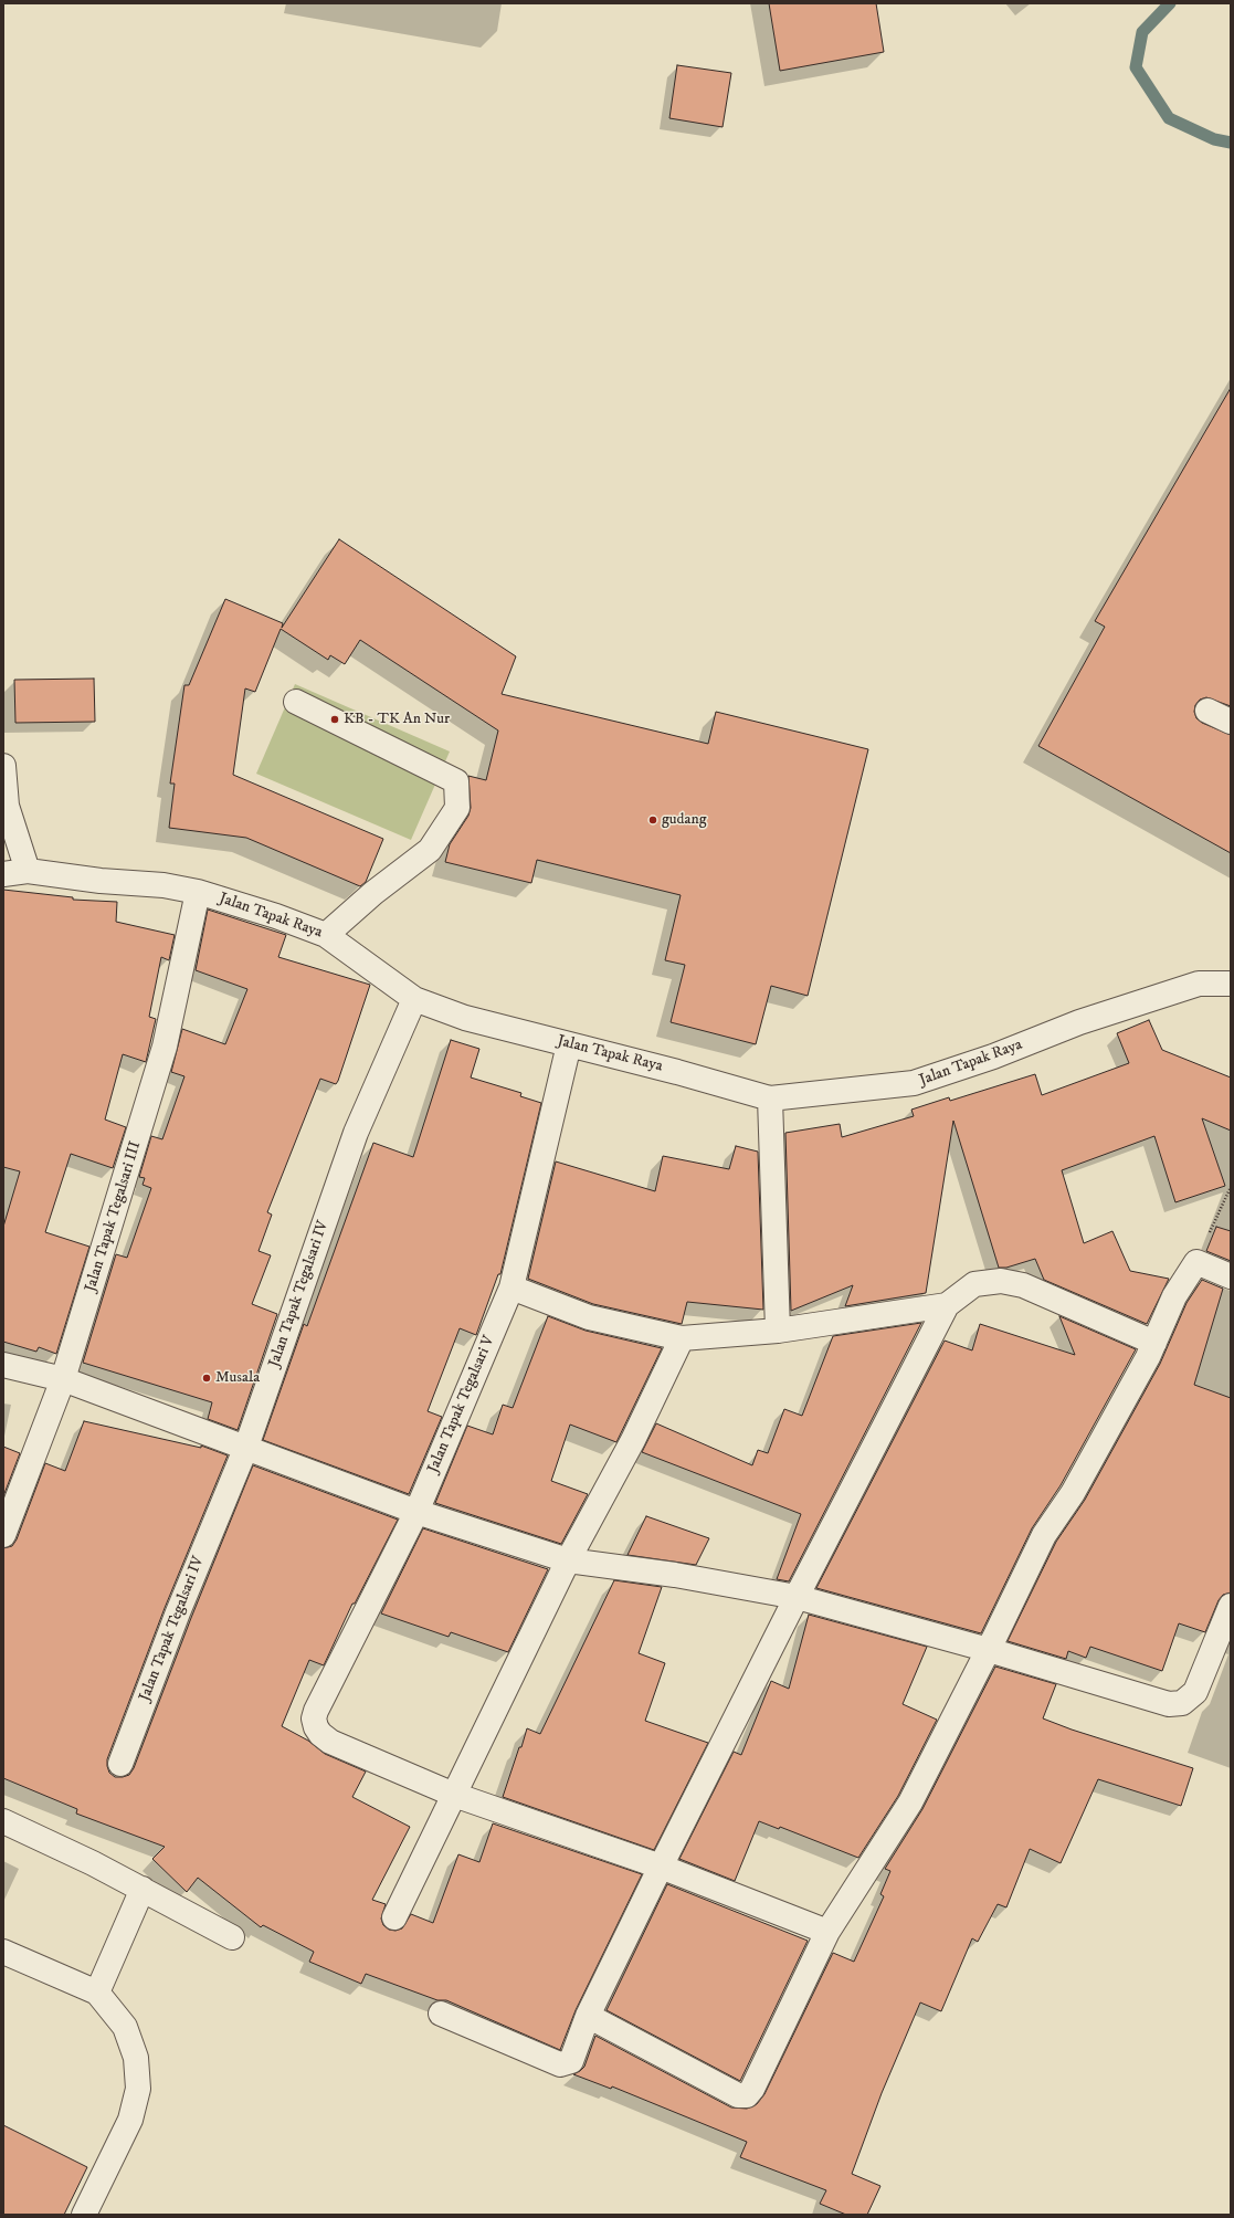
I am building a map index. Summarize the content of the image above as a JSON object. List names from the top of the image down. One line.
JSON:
{"streets":{"street":["Jalan Tapak Raya","Jalan Tapak Tegalsari III","Jalan Tapak Tegalsari IV","Jalan Tapak Tegalsari V"]},"crossings":[["Jalan Tapak Raya","Jalan Tapak Tegalsari III"],["Jalan Tapak Raya","Jalan Tapak Tegalsari IV"],["Jalan Tapak Raya","Jalan Tapak Tegalsari V"]],"places":["KB - TK An Nur","gudang","Musala"]}
